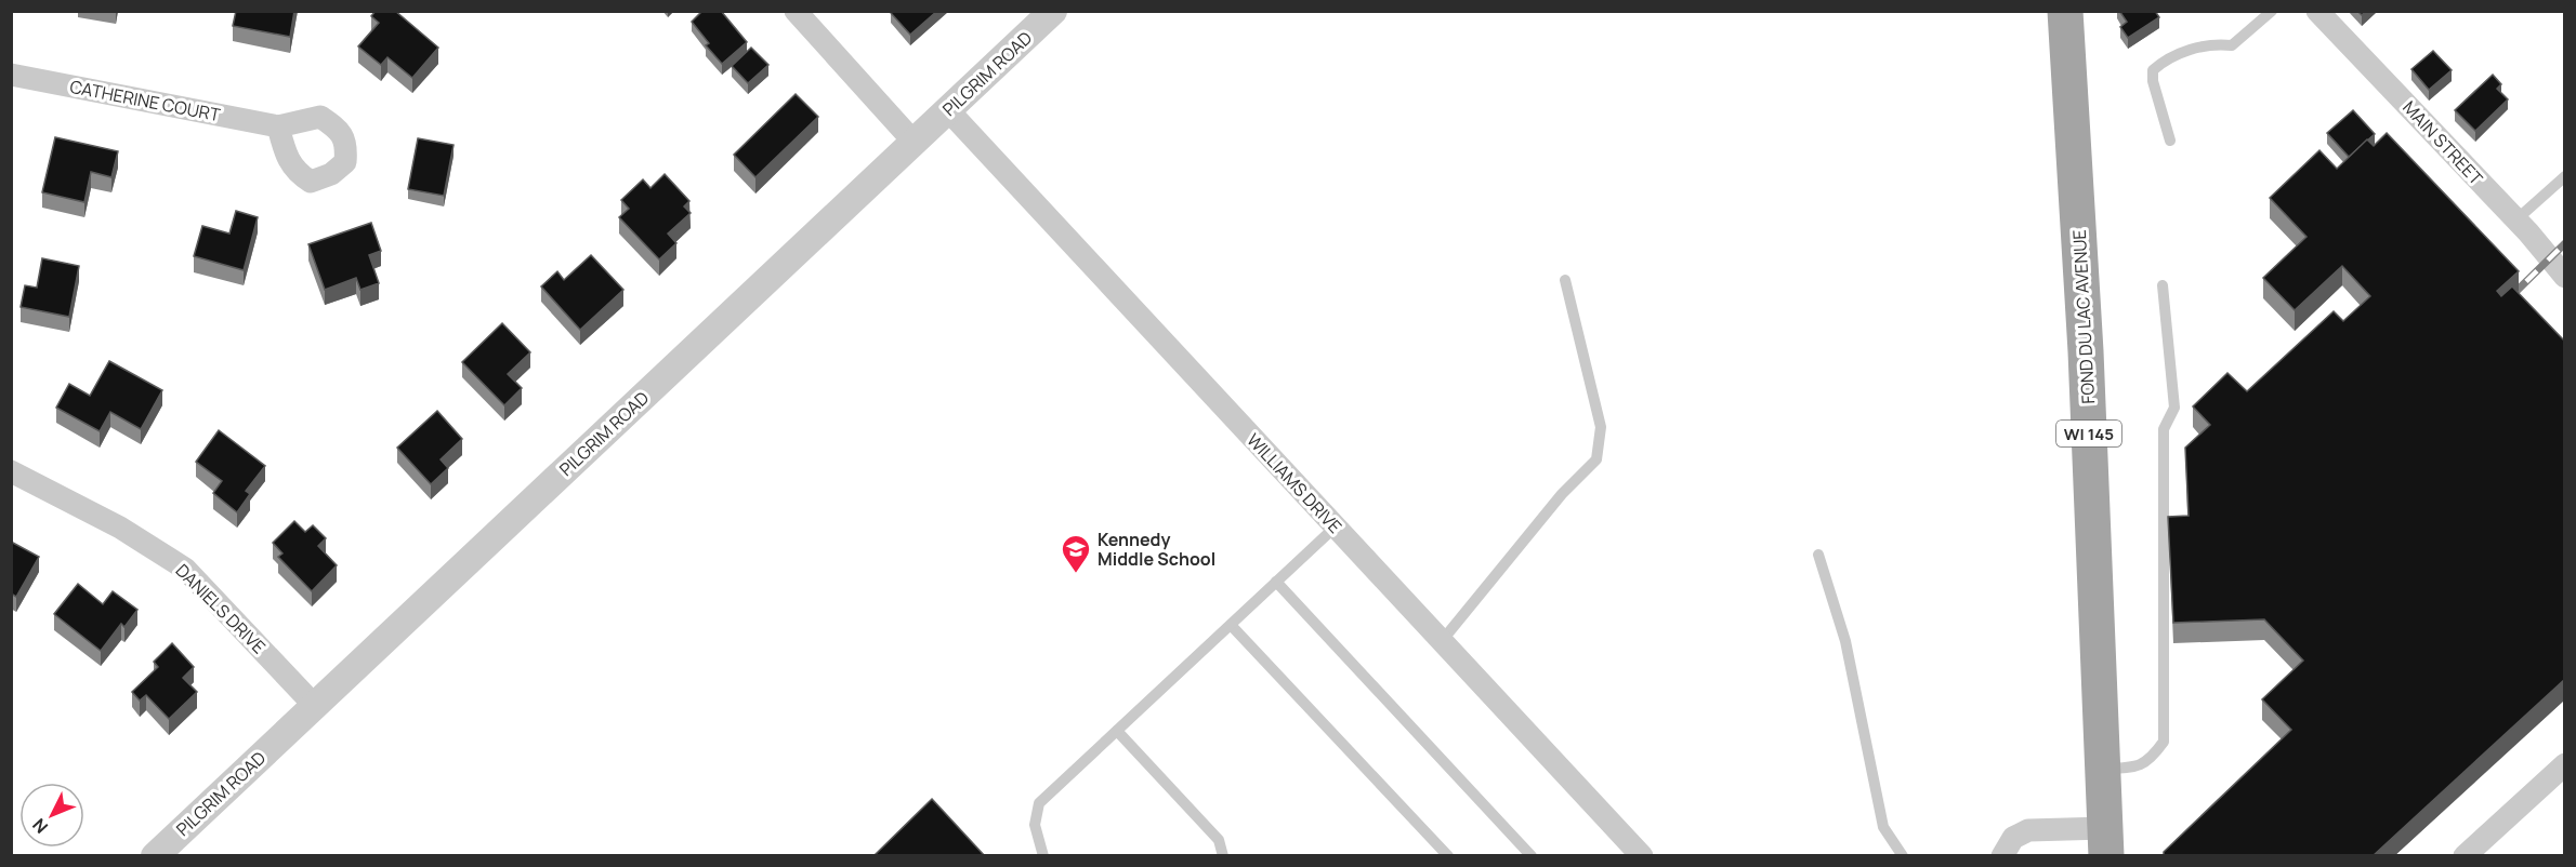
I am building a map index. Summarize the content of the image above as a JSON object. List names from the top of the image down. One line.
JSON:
{"streets":{"main road":["FOND DU LAC AVENUE","WI 145"],"street":["PILGRIM ROAD","CATHERINE COURT","MAIN STREET","WILLIAMS DRIVE","DANIELS DRIVE"]},"crossings":[["PILGRIM ROAD","WILLIAMS DRIVE"],["PILGRIM ROAD","DANIELS DRIVE"]],"places":{"school or university":["Kennedy Middle School"]},"north":"bottom left"}
